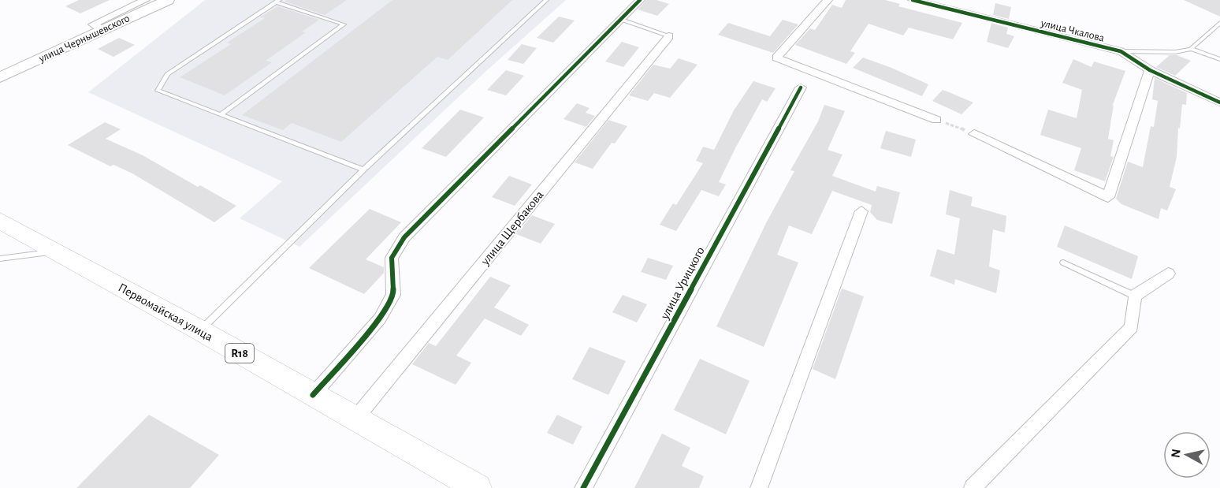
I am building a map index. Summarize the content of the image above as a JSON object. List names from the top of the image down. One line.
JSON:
{"streets":{"main road":["улица Чернышевского","Первомайская улица","R18"],"street":["улица Чкалова","улица Щербакова","улица Урицкого"]},"crossings":[["улица Щербакова","Первомайская улица"]],"north":"left"}
